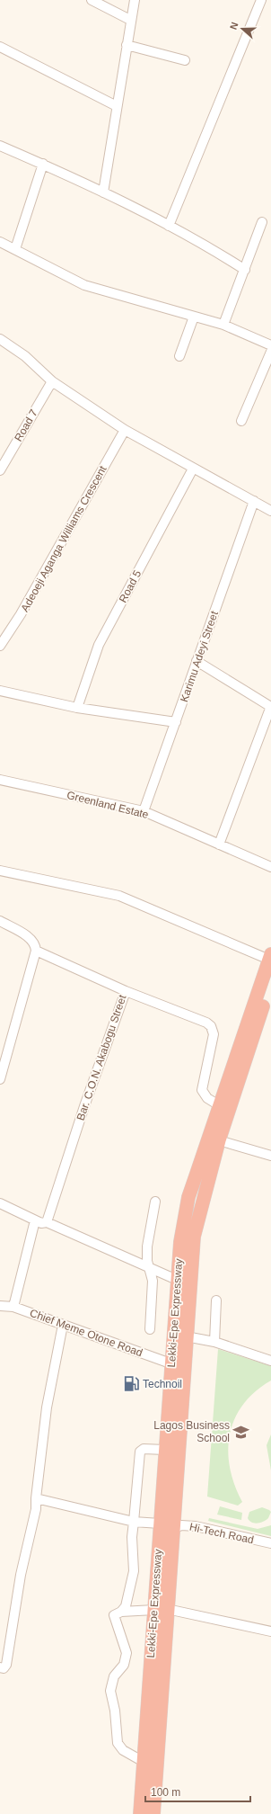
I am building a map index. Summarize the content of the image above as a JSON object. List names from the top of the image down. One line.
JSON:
{"streets":{"highway":["Lekki-Epe Expressway"],"street":["Road 7","Adeoeji Aganga Williams Crescent","Road 5","Karimu Adeyi Street","Greenland Estate","Bar. C.O.N. Akabogu Street","Chief Meme Otone Road","Hi-Tech Road"]},"crossings":[["Karimu Adeyi Street","Greenland Estate"],["Lekki-Epe Expressway","Chief Meme Otone Road"],["Lekki-Epe Expressway","Hi-Tech Road"]],"places":{"fuel station":["Technoil"],"school or university":["Lagos Business School"]},"scale_bar":"100 m","north":"left"}
